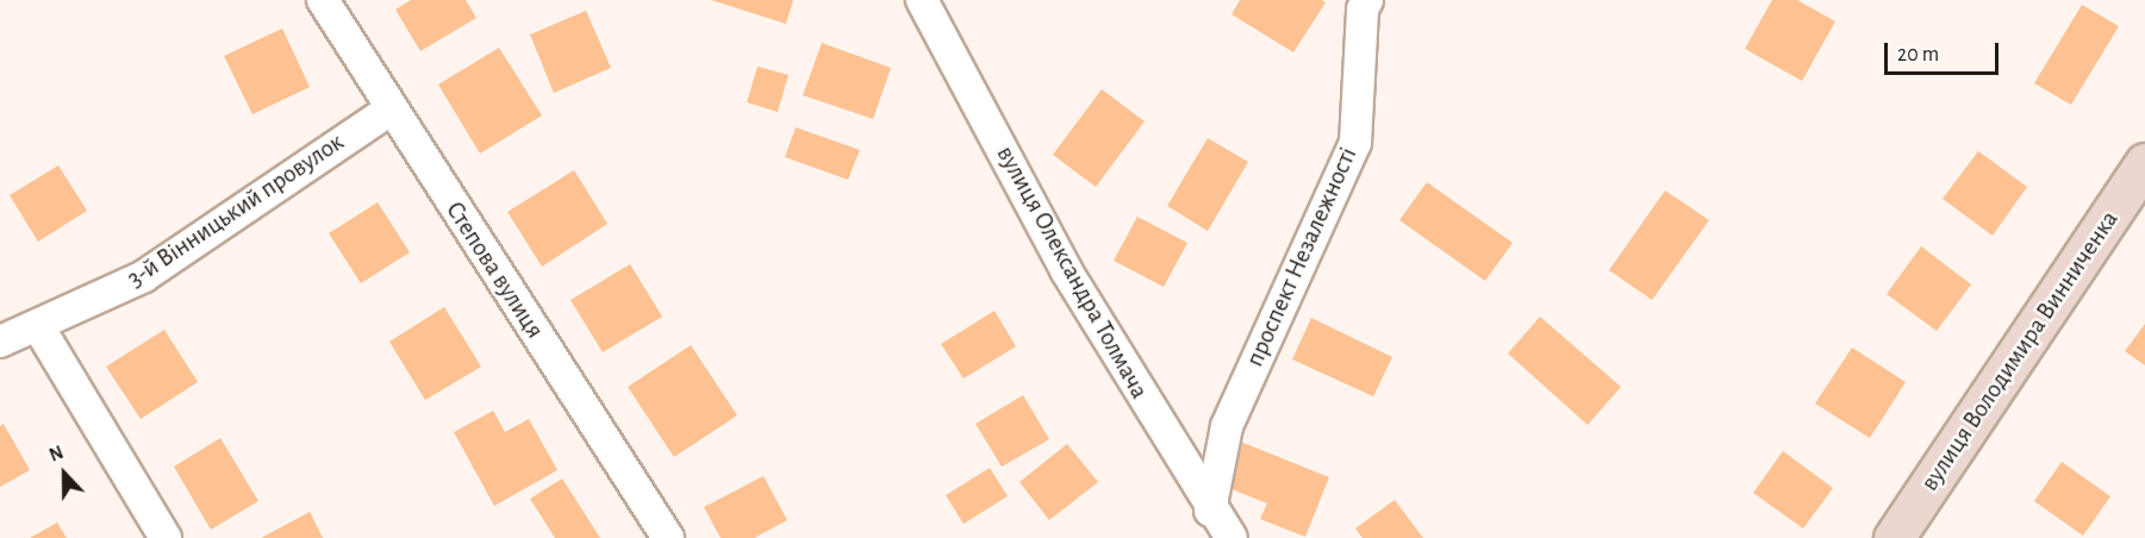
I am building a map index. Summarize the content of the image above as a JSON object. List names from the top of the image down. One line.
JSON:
{"streets":{"main road":["вулиця Володимира Винниченка"],"street":["3-й Вінницький провулок","проспект Незалежності","Степова вулиця","вулиця Олександра Толмача"]},"crossings":[["3-й Вінницький провулок","Степова вулиця"],["проспект Незалежності","вулиця Олександра Толмача"]],"scale_bar":"20 m","north":"top"}
